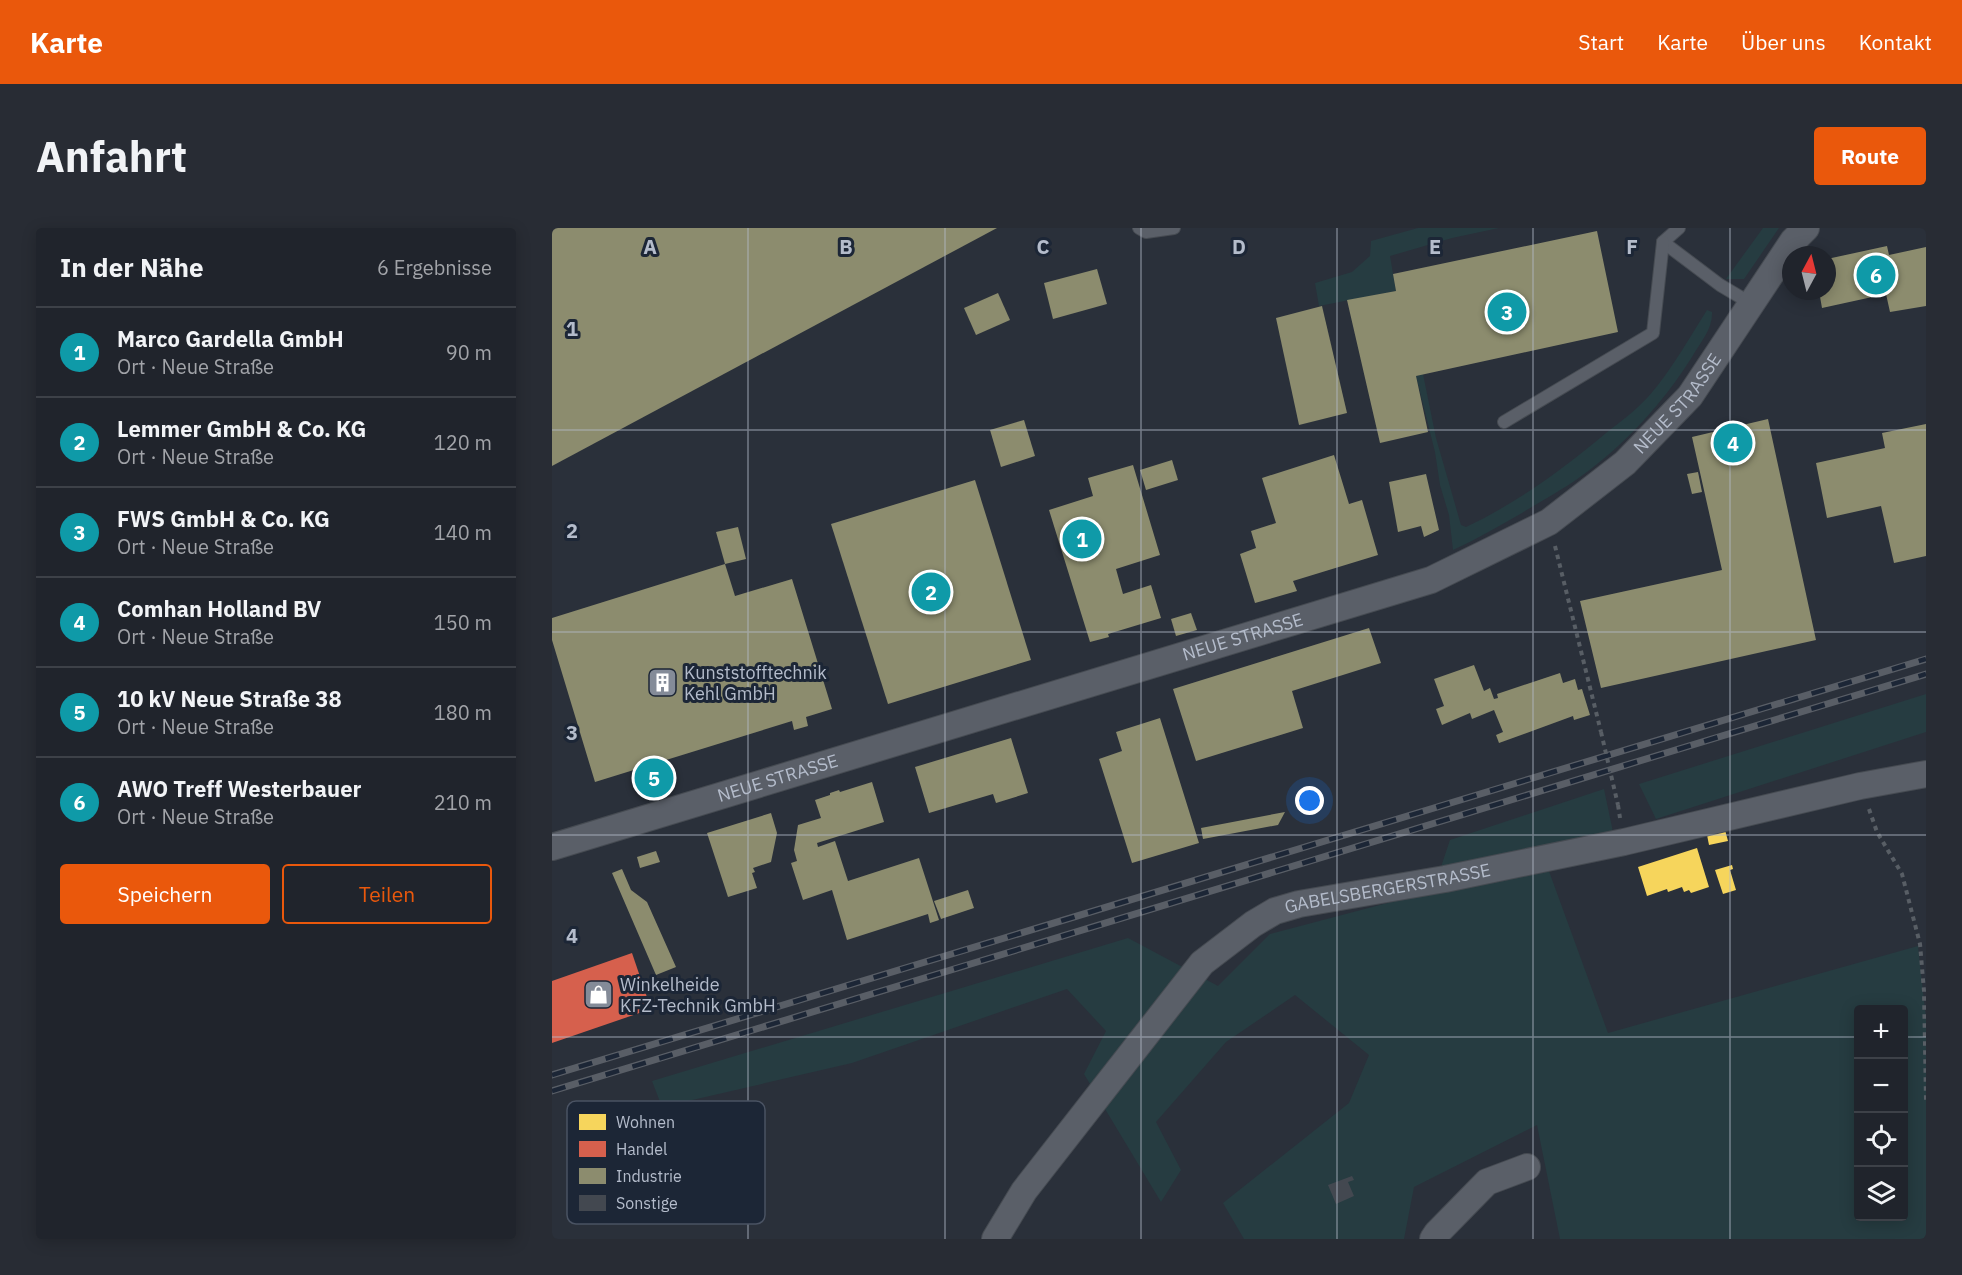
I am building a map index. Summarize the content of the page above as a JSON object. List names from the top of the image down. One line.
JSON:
{"streets":{"street":["NEUE STRASSE","GABELSBERGERSTRASSE"]},"places":{"building":["Kunststofftechnik Kehl GmbH"],"shop":["Winkelheide KFZ-Technik GmbH"]},"legend":["Wohnen","Handel","Industrie","Sonstige"],"north":"top","page":{"header":"Karte","nav":["Start","Karte","Über uns","Kontakt"],"buttons":["Route",["Speichern","Teilen"]],"title":"Anfahrt","heading":["In der Nähe","6 Ergebnisse"],"pins":["6","3","4","1","2","5"],"list":[{"mark":"1","name":"Marco Gardella GmbH","note":"Ort · Neue Straße","value":"90 m"},{"mark":"2","name":"Lemmer GmbH & Co. KG","note":"Ort · Neue Straße","value":"120 m"},{"mark":"3","name":"FWS GmbH & Co. KG","note":"Ort · Neue Straße","value":"140 m"},{"mark":"4","name":"Comhan Holland BV","note":"Ort · Neue Straße","value":"150 m"},{"mark":"5","name":"10 kV Neue Straße 38","note":"Ort · Neue Straße","value":"180 m"},{"mark":"6","name":"AWO Treff Westerbauer","note":"Ort · Neue Straße","value":"210 m"}],"map_buttons":["+","−"]},"grid":{"columns":["A","B","C","D","E","F"],"rows":["1","2","3","4"]}}
